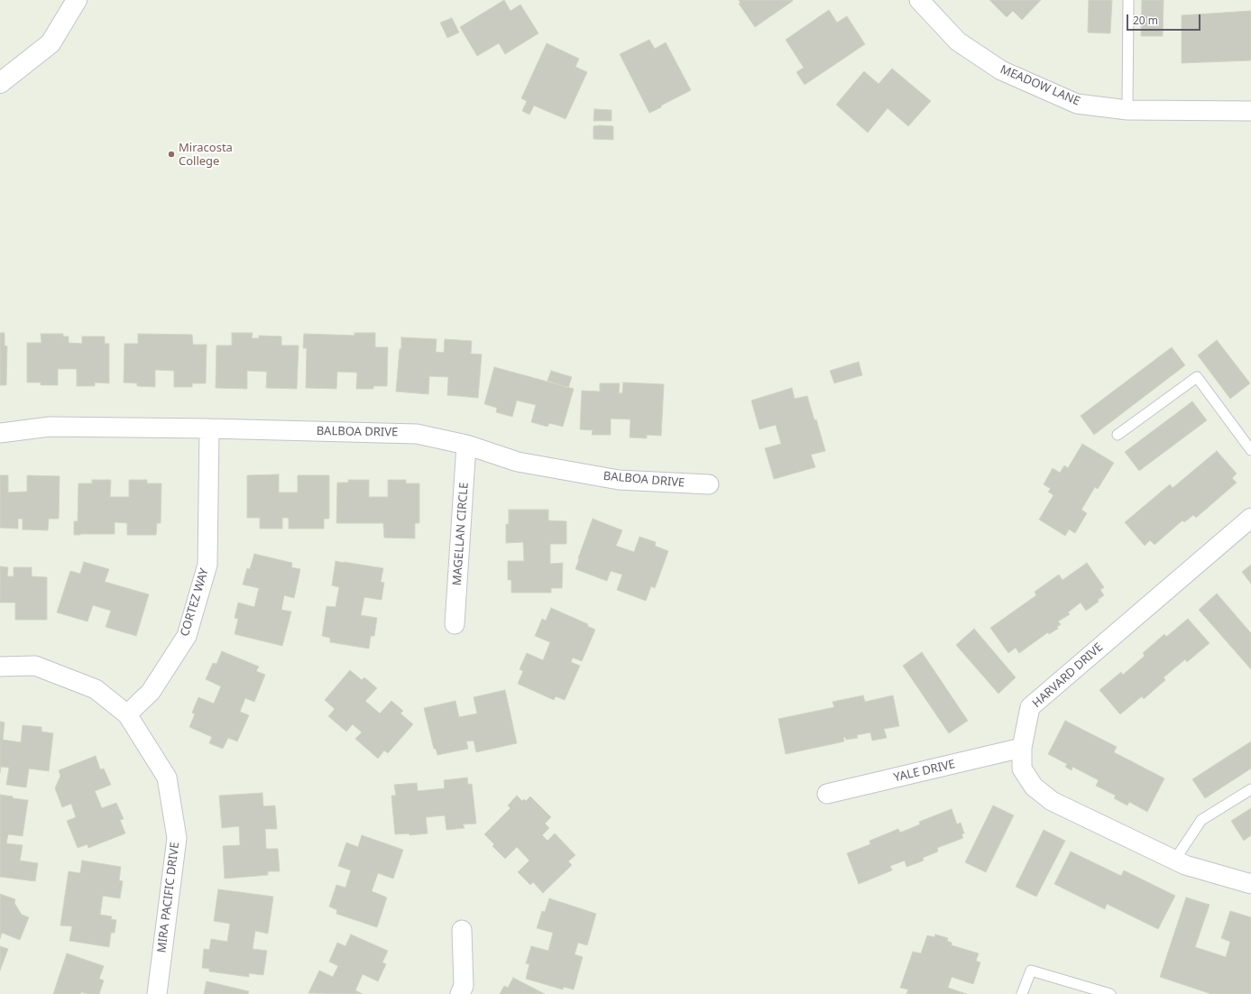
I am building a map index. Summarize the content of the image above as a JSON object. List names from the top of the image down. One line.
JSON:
{"streets":{"street":["MEADOW LANE","BALBOA DRIVE","MAGELLAN CIRCLE","CORTEZ WAY","HARVARD DRIVE","YALE DRIVE","MIRA PACIFIC DRIVE"]},"crossings":[["BALBOA DRIVE","MAGELLAN CIRCLE"],["BALBOA DRIVE","CORTEZ WAY"],["CORTEZ WAY","MIRA PACIFIC DRIVE"],["HARVARD DRIVE","YALE DRIVE"]],"places":["Miracosta College"],"scale_bar":"20 m"}
